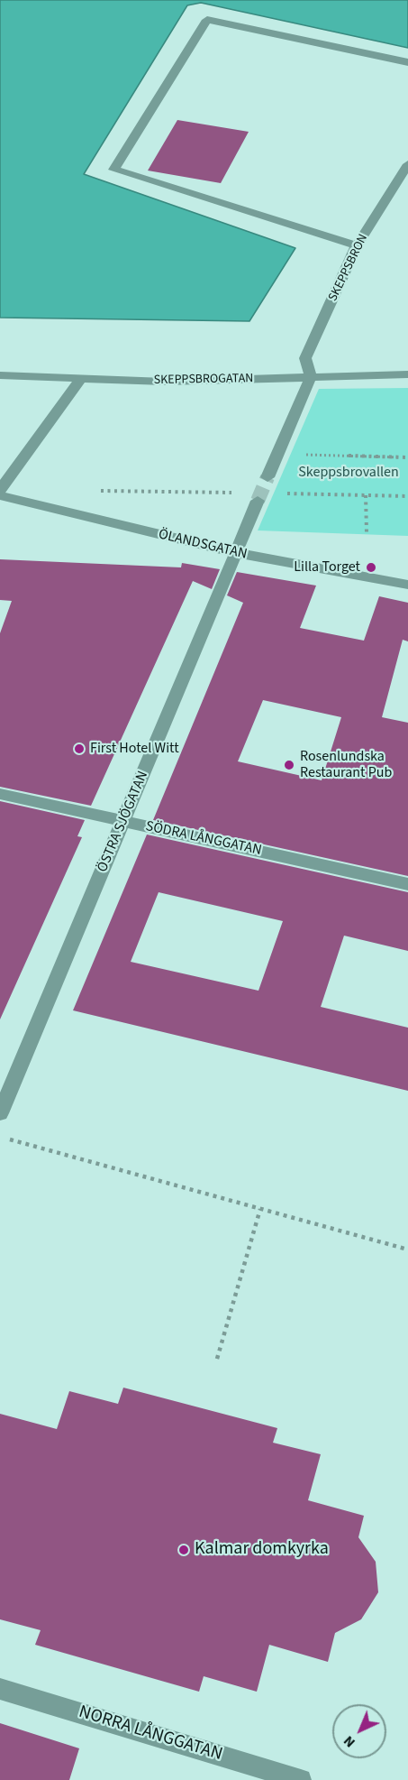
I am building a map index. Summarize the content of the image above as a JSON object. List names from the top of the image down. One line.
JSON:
{"streets":{"street":["SKEPPSBRON","SKEPPSBROGATAN","ÖLANDSGATAN","ÖSTRA SJÖGATAN","SÖDRA LÅNGGATAN","NORRA LÅNGGATAN"]},"crossings":[["SKEPPSBRON","SKEPPSBROGATAN"],["ÖLANDSGATAN","ÖSTRA SJÖGATAN"],["ÖSTRA SJÖGATAN","SÖDRA LÅNGGATAN"]],"parks":["Skeppsbrovallen"],"places":["Lilla Torget","First Hotel Witt","Rosenlundska Restaurant Pub","Kalmar domkyrka"],"north":"bottom left"}
